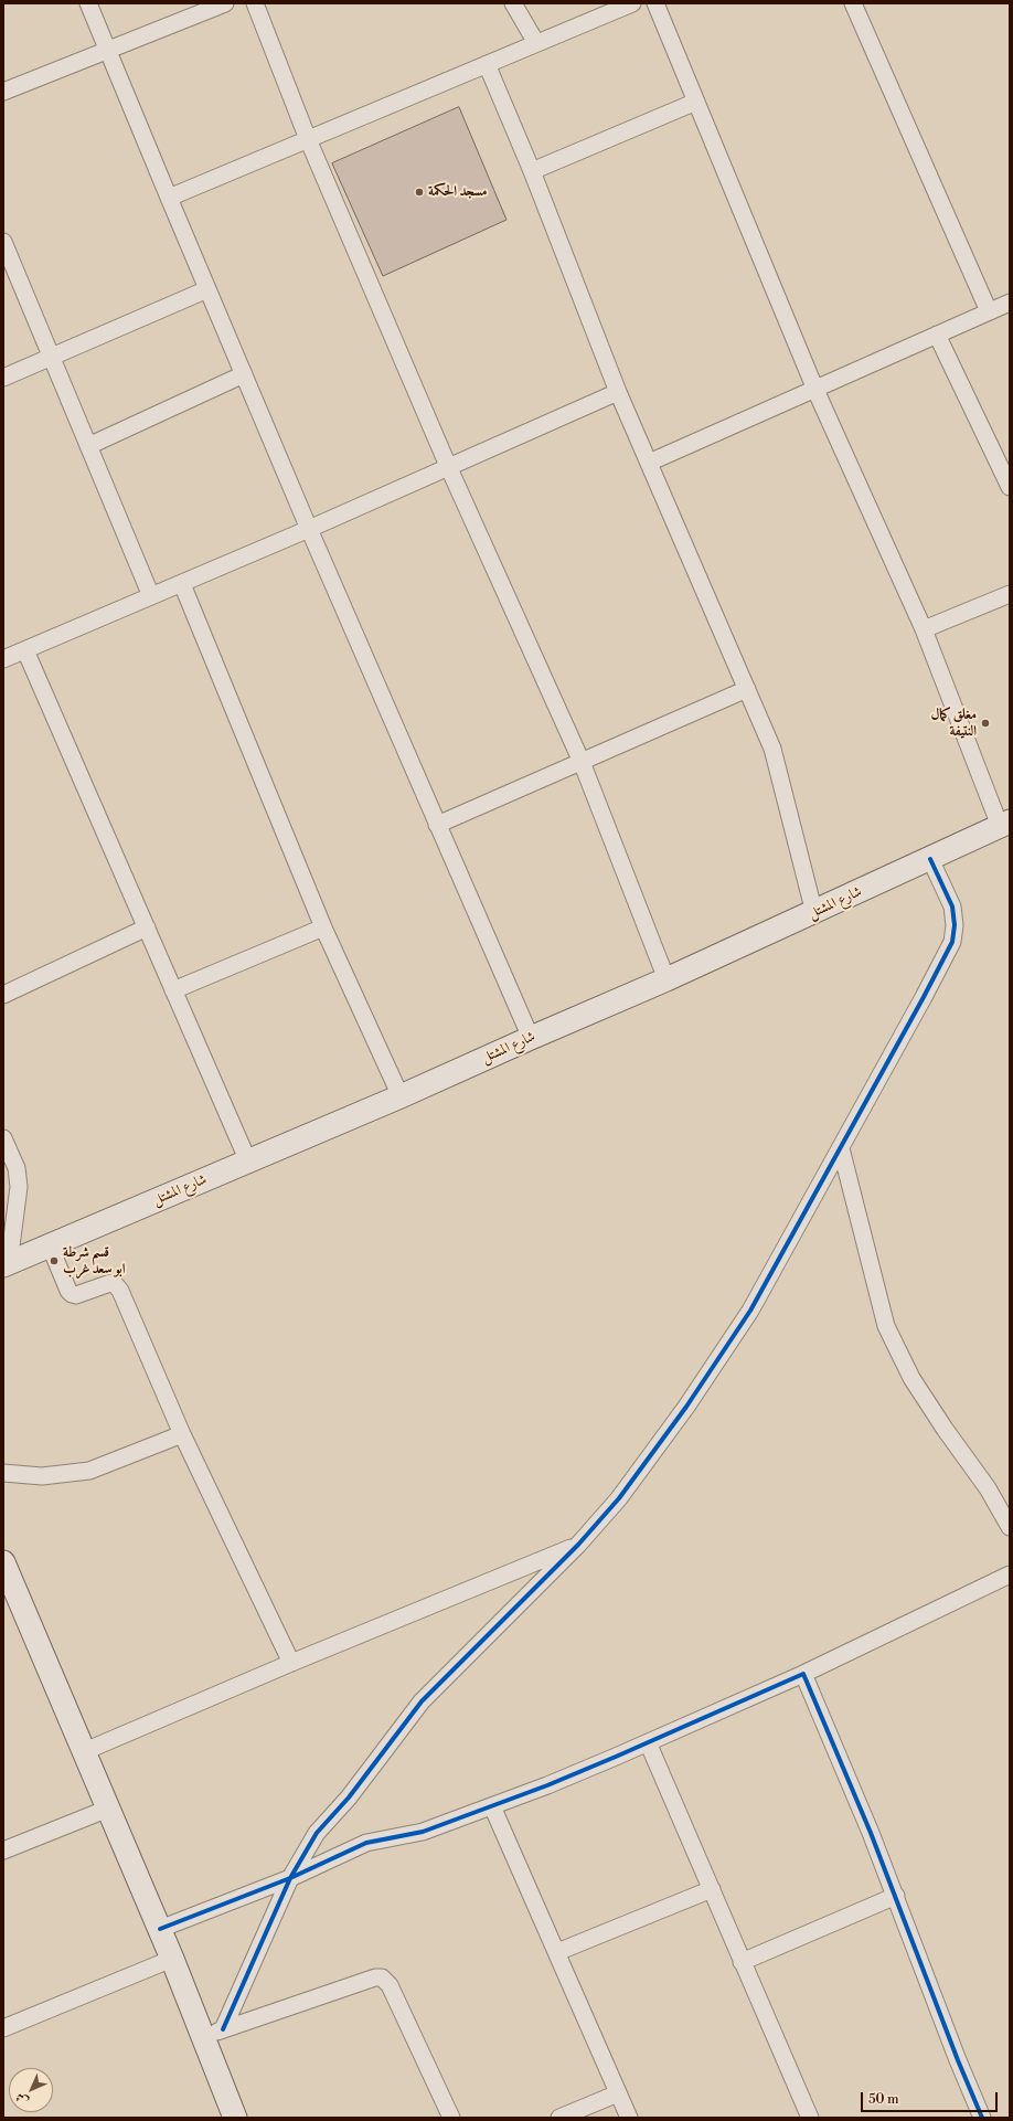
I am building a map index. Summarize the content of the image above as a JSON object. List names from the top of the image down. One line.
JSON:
{"streets":{"street":["شارع المشتل"]},"places":["مسجد الحكمة","مغلق كمال النتيفة","قسم شرطة ابو سعد غرب"],"scale_bar":"50 m","north":"bottom left"}
